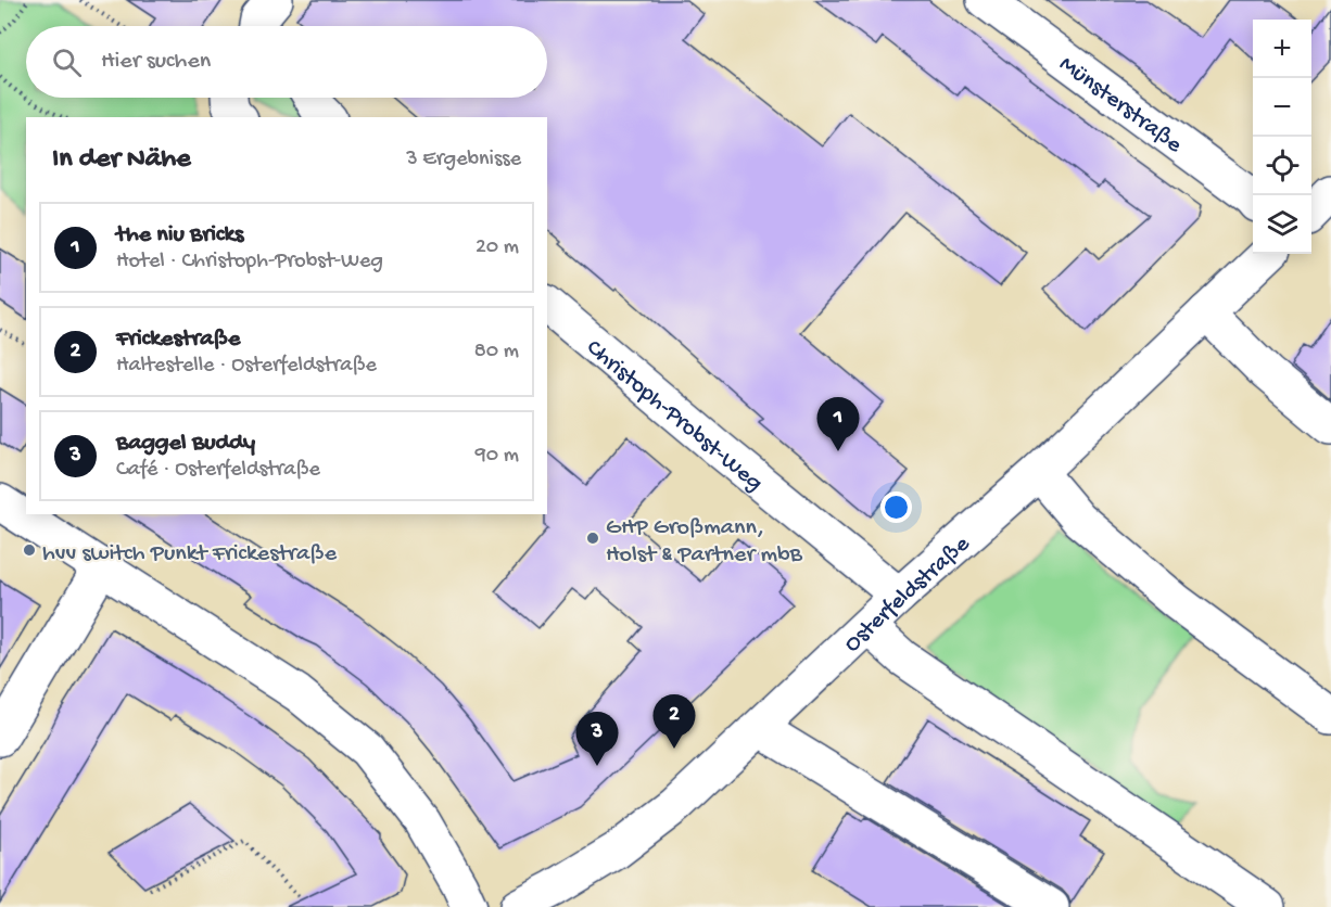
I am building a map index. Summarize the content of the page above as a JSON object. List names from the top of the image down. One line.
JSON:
{"streets":{"street":["Münsterstraße","Christoph-Probst-Weg","Osterfeldstraße"]},"crossings":[["Christoph-Probst-Weg","Osterfeldstraße"]],"places":["GHP Großmann, Holst & Partner mbB","hvv switch Punkt Frickestraße"],"page":{"map_buttons":["+","−"],"search":"Hier suchen","heading":["In der Nähe","3 Ergebnisse"],"list":[{"mark":"1","name":"the niu Bricks","note":"Hotel · Christoph-Probst-Weg","value":"20 m"},{"mark":"2","name":"Frickestraße","note":"Haltestelle · Osterfeldstraße","value":"80 m"},{"mark":"3","name":"Baggel Buddy","note":"Café · Osterfeldstraße","value":"90 m"}],"pins":["1","2","3"]}}
